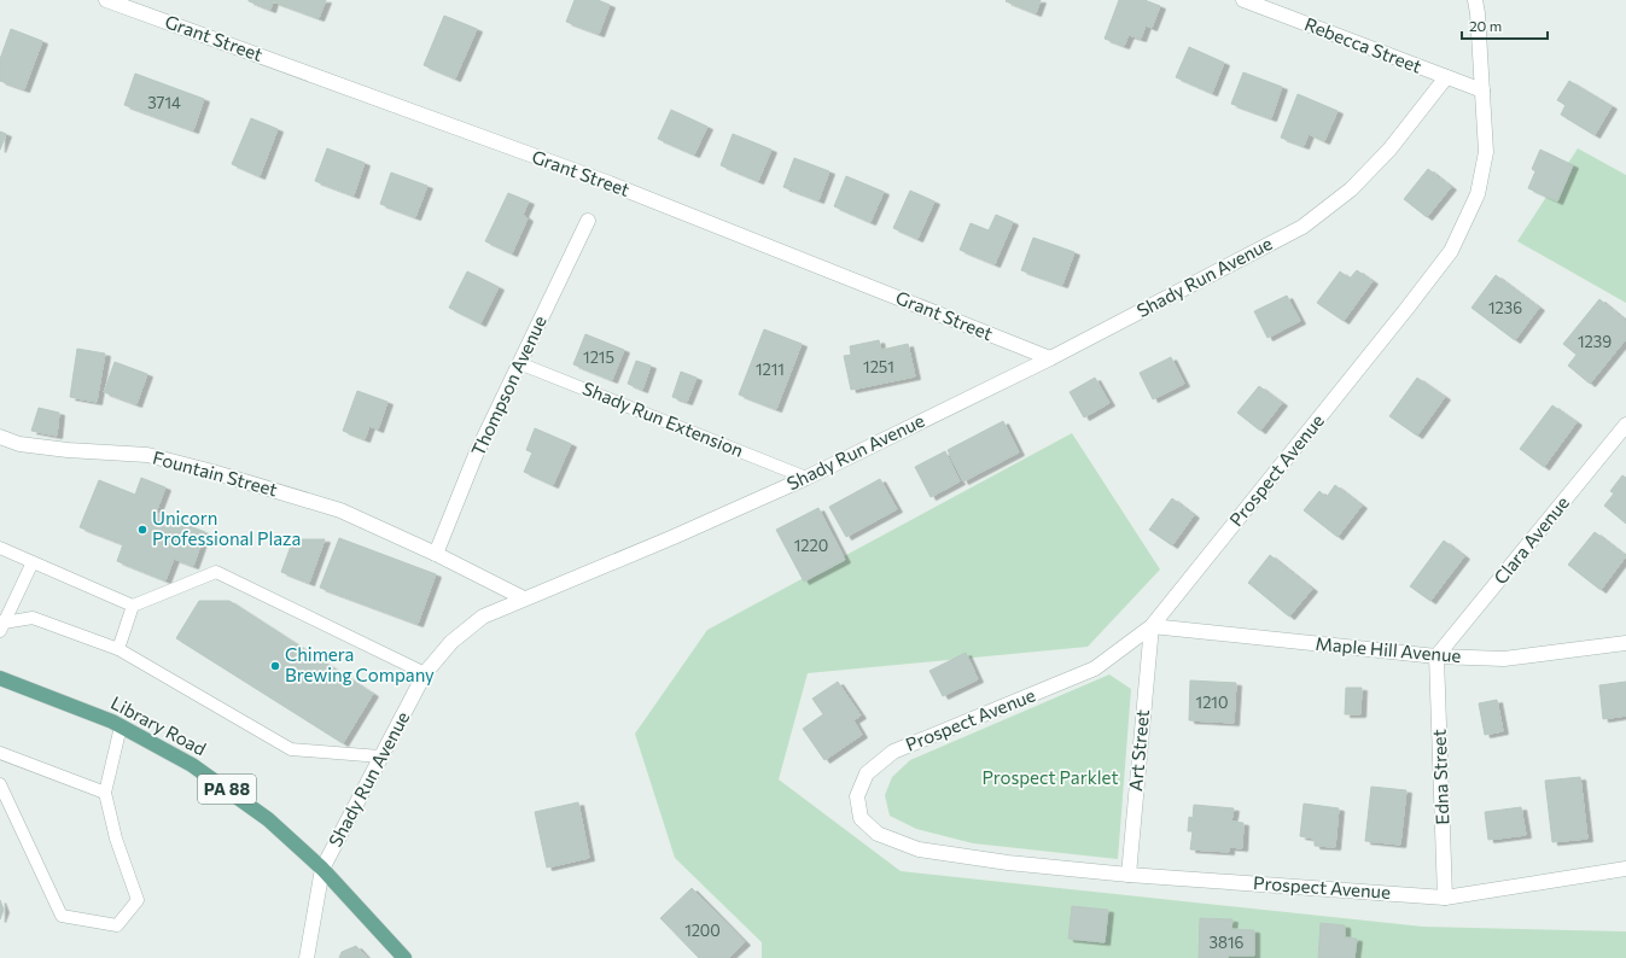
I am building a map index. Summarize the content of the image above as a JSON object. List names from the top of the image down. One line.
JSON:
{"streets":{"main road":["Library Road","PA 88"],"street":["Grant Street","Rebecca Street","Shady Run Avenue","Thompson Avenue","Prospect Avenue","Fountain Street","Clara Avenue","Maple Hill Avenue","Art Street","Edna Street"],"lane":["Shady Run Extension"]},"crossings":[["Grant Street","Shady Run Avenue"],["Rebecca Street","Shady Run Avenue"],["Rebecca Street","Prospect Avenue"],["Shady Run Avenue","Shady Run Extension"],["Shady Run Avenue","Fountain Street"],["Shady Run Avenue","Library Road"],["Thompson Avenue","Shady Run Extension"],["Thompson Avenue","Fountain Street"],["Prospect Avenue","Maple Hill Avenue"],["Prospect Avenue","Art Street"],["Prospect Avenue","Edna Street"],["Clara Avenue","Maple Hill Avenue"],["Clara Avenue","Edna Street"],["Maple Hill Avenue","Art Street"],["Maple Hill Avenue","Edna Street"]],"parks":["Prospect Parklet"],"places":["Unicorn Professional Plaza","Chimera Brewing Company"],"house_numbers":["3714","1236","1239","1215","1251","1211","1220","1210","1200","3816"],"scale_bar":"20 m"}
